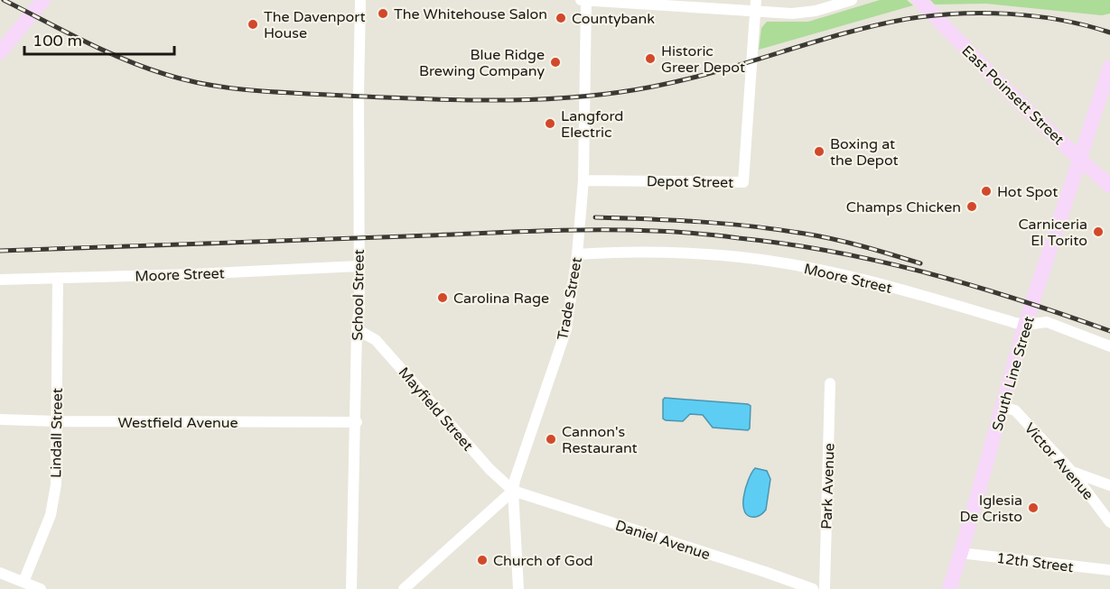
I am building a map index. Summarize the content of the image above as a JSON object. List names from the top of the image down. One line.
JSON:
{"streets":{"main road":["East Poinsett Street","South Line Street"],"street":["Depot Street","Moore Street","School Street","Trade Street","Mayfield Street","Westfield Avenue","Lindall Street","Victor Avenue","Park Avenue","Daniel Avenue","12th Street"]},"crossings":[["East Poinsett Street","South Line Street"],["Depot Street","Trade Street"],["Moore Street","School Street"],["Moore Street","Trade Street"],["Moore Street","South Line Street"],["Moore Street","Lindall Street"],["School Street","Mayfield Street"],["School Street","Westfield Avenue"],["Trade Street","Mayfield Street"],["Trade Street","Daniel Avenue"],["South Line Street","Victor Avenue"],["South Line Street","12th Street"],["Mayfield Street","Daniel Avenue"],["Westfield Avenue","Lindall Street"]],"places":["The Whitehouse Salon","Countybank","The Davenport House","Historic Greer Depot","Blue Ridge Brewing Company","Langford Electric","Boxing at the Depot","Hot Spot","Champs Chicken","Carniceria El Torito","Carolina Rage","Cannon's Restaurant","Iglesia De Cristo","Church of God"],"scale_bar":"100 m"}
